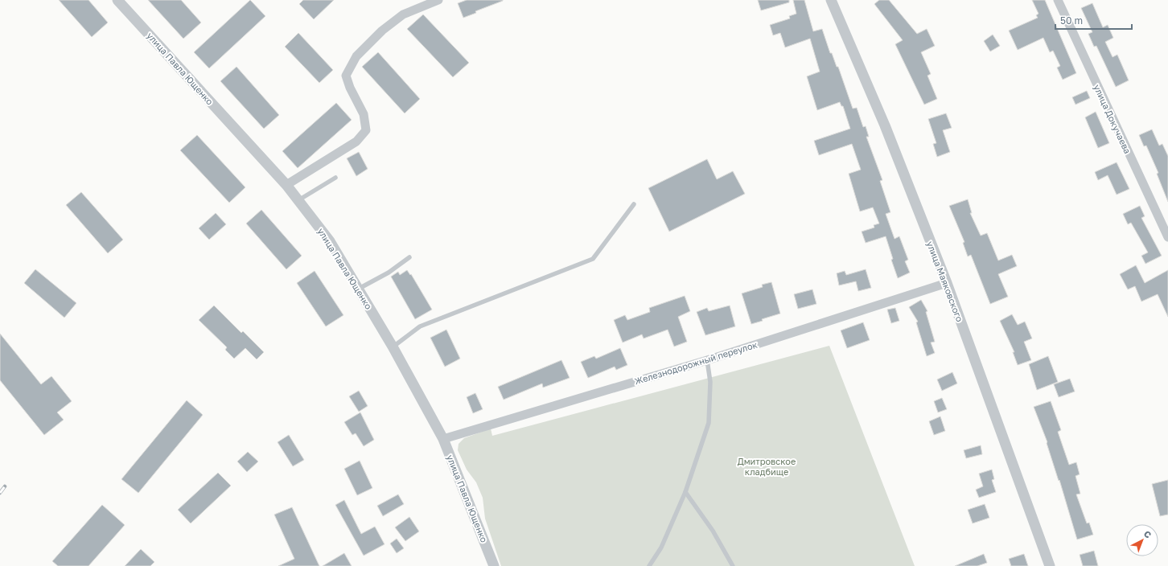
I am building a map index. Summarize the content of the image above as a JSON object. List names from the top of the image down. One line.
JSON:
{"streets":{"street":["улица Павла Ющенко","улица Докучаева","улица Маяковского","Железнодорожный переулок"]},"crossings":[["улица Павла Ющенко","Железнодорожный переулок"],["улица Маяковского","Железнодорожный переулок"]],"parks":["Дмитровское кладбище"],"scale_bar":"50 m","north":"top right"}
